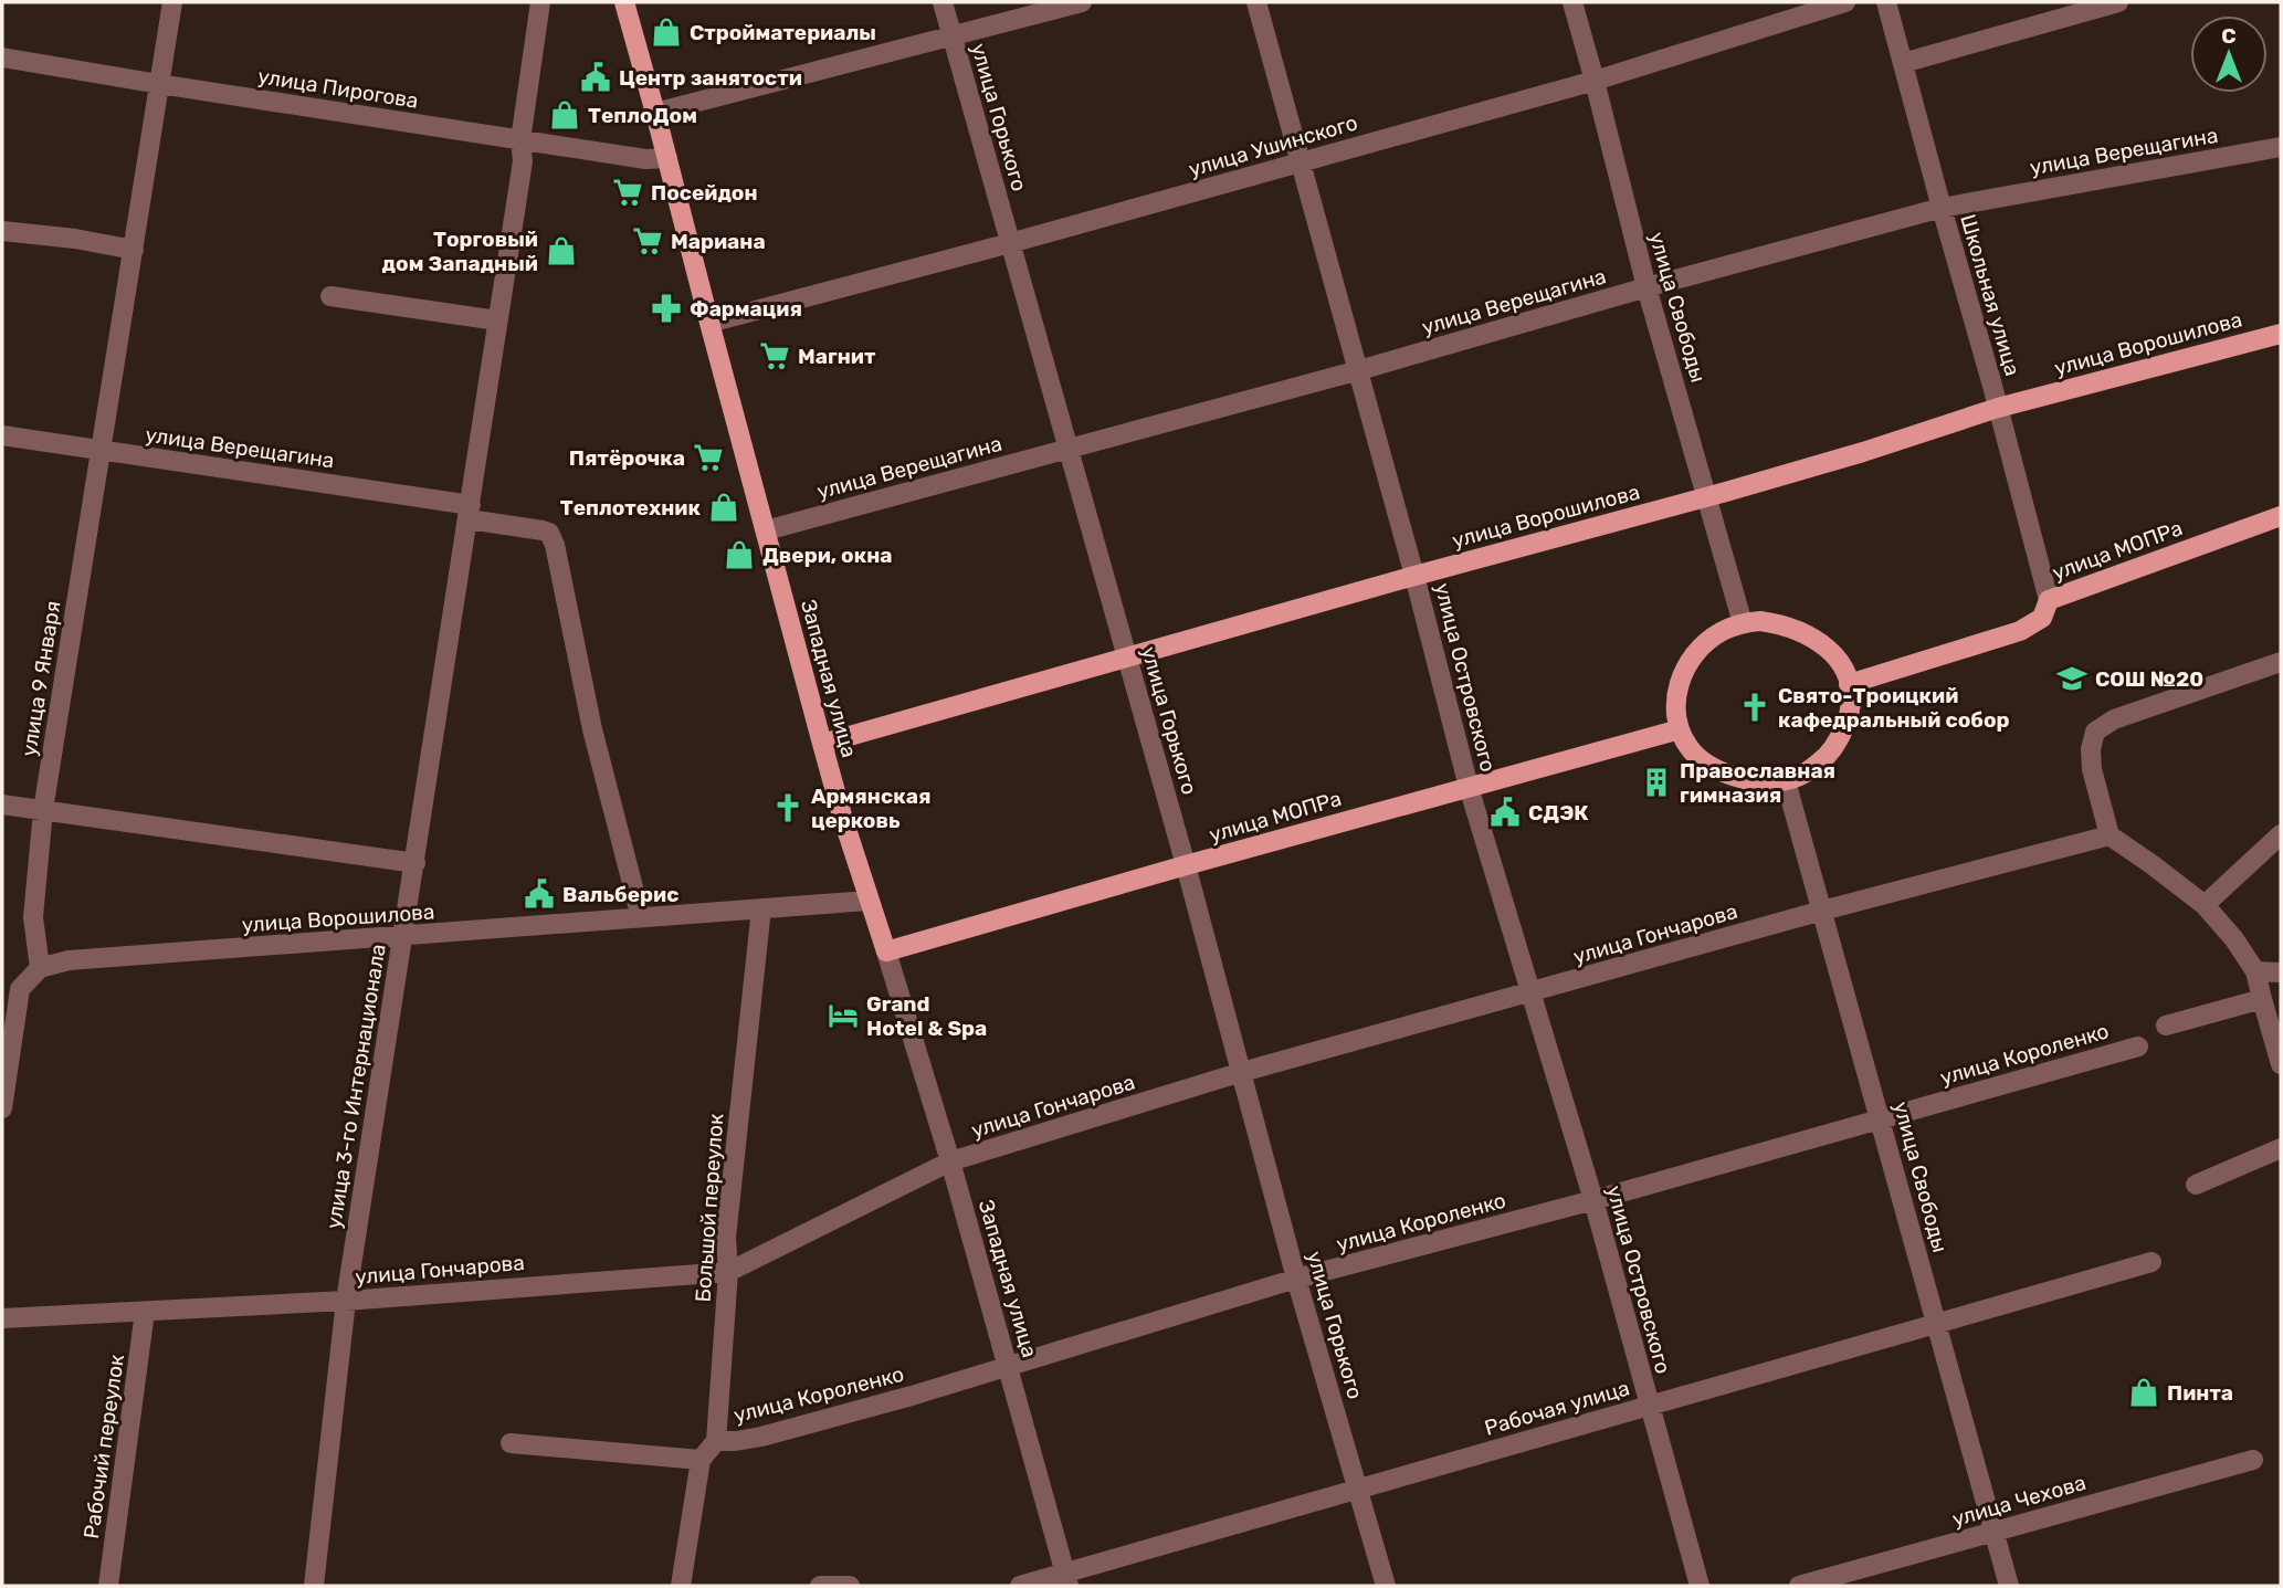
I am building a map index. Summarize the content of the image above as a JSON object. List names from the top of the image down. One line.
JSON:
{"streets":{"main road":["улица Ворошилова","улица МОПРа","Западная улица"],"street":["улица Пирогова","улица Горького","улица Ушинского","улица Верещагина","Школьная улица","улица Свободы","улица Островского","улица 9 Января","улица Гончарова","улица Короленко","улица 3-го Интернационала","Большой переулок","Рабочая улица","Рабочий переулок","улица Чехова"]},"crossings":[["улица Пирогова","улица 9 Января"],["улица Пирогова","Западная улица"],["улица Пирогова","улица 3-го Интернационала"],["улица Горького","улица Ушинского"],["улица Горького","улица Верещагина"],["улица Горького","улица Ворошилова"],["улица Горького","улица МОПРа"],["улица Горького","улица Гончарова"],["улица Горького","улица Короленко"],["улица Горького","Рабочая улица"],["улица Ушинского","улица Свободы"],["улица Ушинского","улица Островского"],["улица Ушинского","Западная улица"],["улица Верещагина","Школьная улица"],["улица Верещагина","улица Свободы"],["улица Верещагина","улица Ворошилова"],["улица Верещагина","улица Островского"],["улица Верещагина","улица 9 Января"],["улица Верещагина","Западная улица"],["улица Верещагина","улица 3-го Интернационала"],["Школьная улица","улица Ворошилова"],["Школьная улица","улица МОПРа"],["улица Свободы","улица Ворошилова"],["улица Свободы","улица МОПРа"],["улица Свободы","улица Гончарова"],["улица Свободы","улица Короленко"],["улица Свободы","Рабочая улица"],["улица Свободы","улица Чехова"],["улица Ворошилова","улица Островского"],["улица Ворошилова","улица 9 Января"],["улица Ворошилова","Западная улица"],["улица Ворошилова","улица 3-го Интернационала"],["улица Ворошилова","Большой переулок"],["улица МОПРа","улица Островского"],["улица МОПРа","Западная улица"],["улица Островского","улица Гончарова"],["улица Островского","улица Короленко"],["улица Островского","Рабочая улица"],["Западная улица","улица Гончарова"],["Западная улица","улица Короленко"],["Западная улица","Рабочая улица"],["улица Гончарова","улица 3-го Интернационала"],["улица Гончарова","Большой переулок"],["улица Гончарова","Рабочий переулок"],["улица Короленко","Большой переулок"]],"places":{"shop":["Стройматериалы","ТеплоДом","Торговый дом Западный","Теплотехник","Двери, окна","Пинта"],"public building":["Центр занятости","СДЭК","Вальберис"],"supermarket":["Посейдон","Мариана","Магнит","Пятёрочка"],"pharmacy":["Фармация"],"school or university":["СОШ №20"],"church":["Свято-Троицкий кафедральный собор","Армянская церковь"],"building":["Православная гимназия"],"hotel":["Grand Hotel & Spa"]},"north":"top"}
